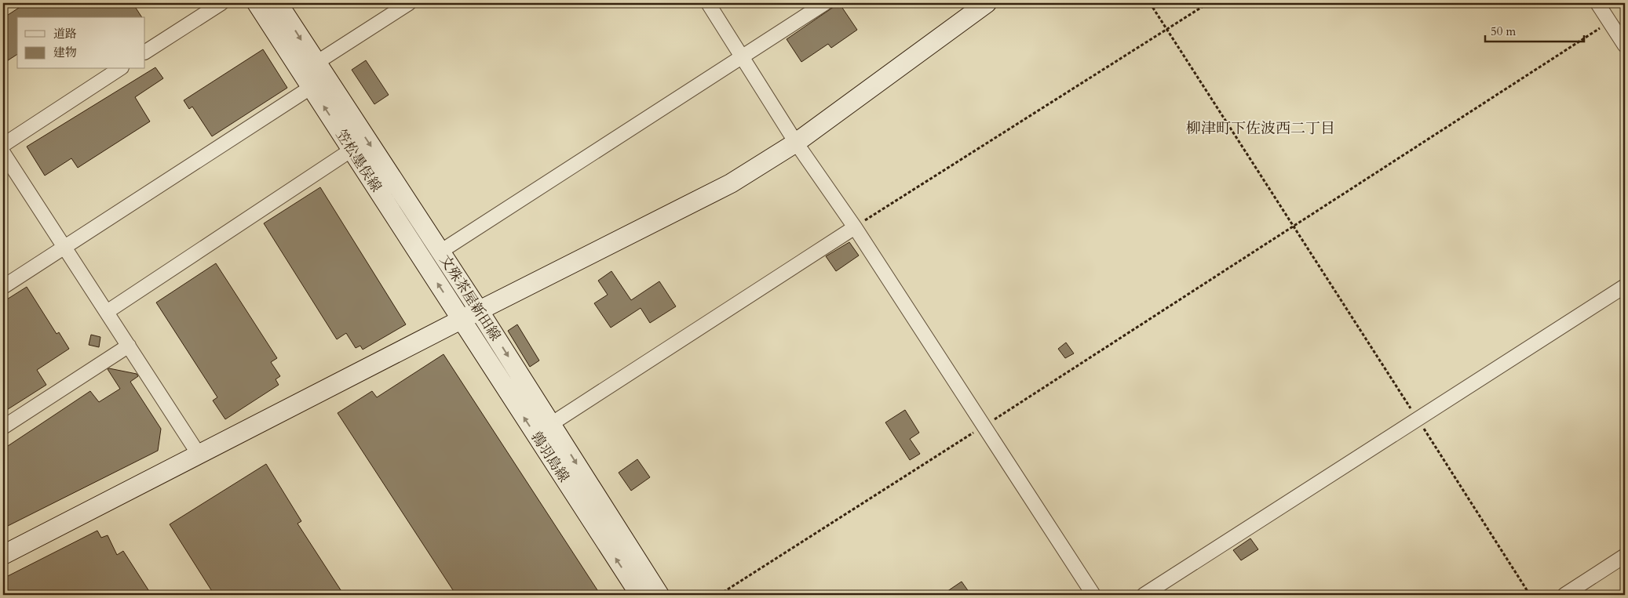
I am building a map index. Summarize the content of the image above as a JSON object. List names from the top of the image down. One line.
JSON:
{"streets":{"main road":["笠松墨俣線","文殊茶屋新田線","鶉羽島線"]},"crossings":[["笠松墨俣線","鶉羽島線"]],"one_way":["笠松墨俣線","文殊茶屋新田線","鶉羽島線"],"districts":["柳津町下佐波西二丁目"],"legend":["道路","建物"],"scale_bar":"50 m"}
